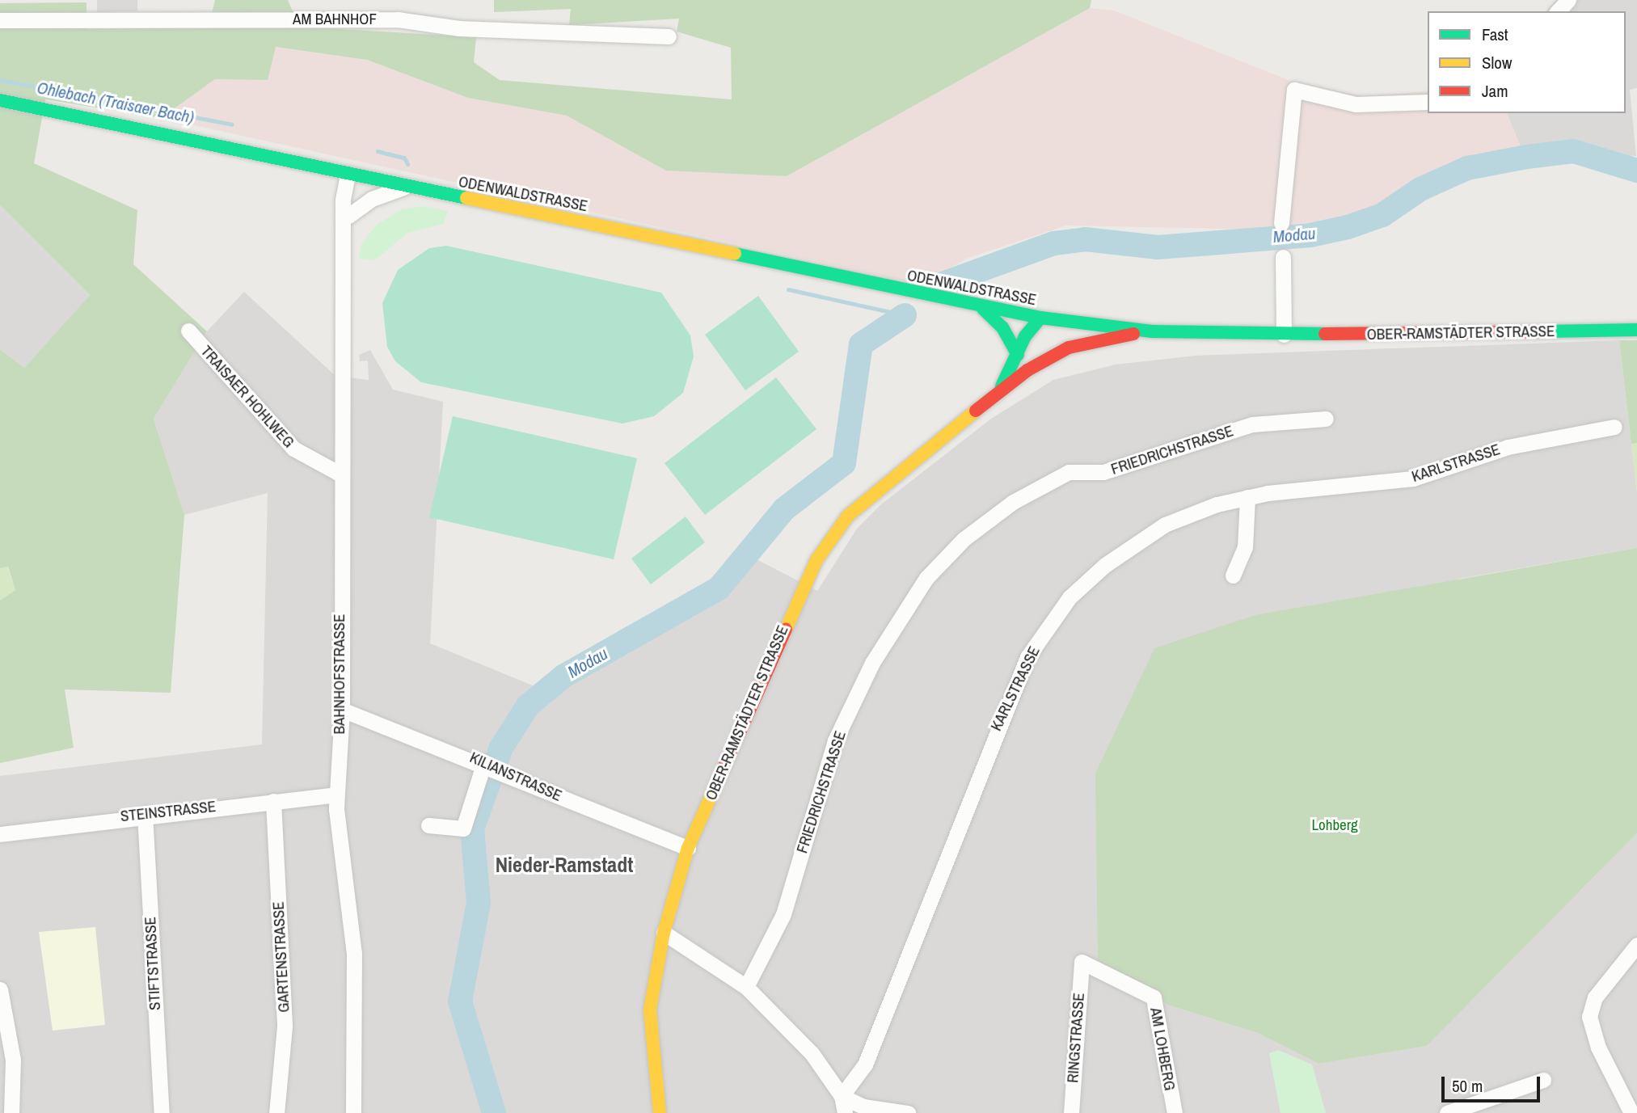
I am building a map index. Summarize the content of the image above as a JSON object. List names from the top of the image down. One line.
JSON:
{"streets":{"main road":["ODENWALDSTRASSE","OBER-RAMSTÄDTER STRASSE"],"street":["AM BAHNHOF","TRAISAER HOHLWEG","FRIEDRICHSTRASSE","KARLSTRASSE","BAHNHOFSTRASSE","KILIANSTRASSE","STEINSTRASSE","GARTENSTRASSE","STIFTSTRASSE","RINGSTRASSE","AM LOHBERG"]},"crossings":[["ODENWALDSTRASSE","OBER-RAMSTÄDTER STRASSE"],["ODENWALDSTRASSE","BAHNHOFSTRASSE"],["OBER-RAMSTÄDTER STRASSE","KILIANSTRASSE"],["TRAISAER HOHLWEG","BAHNHOFSTRASSE"],["BAHNHOFSTRASSE","KILIANSTRASSE"],["BAHNHOFSTRASSE","STEINSTRASSE"],["STEINSTRASSE","GARTENSTRASSE"],["STEINSTRASSE","STIFTSTRASSE"],["RINGSTRASSE","AM LOHBERG"]],"districts":["Nieder-Ramstadt"],"water":["Ohlebach (Traisaer Bach)","Modau"],"parks":["Lohberg"],"legend":["Fast","Slow","Jam"],"scale_bar":"50 m"}
